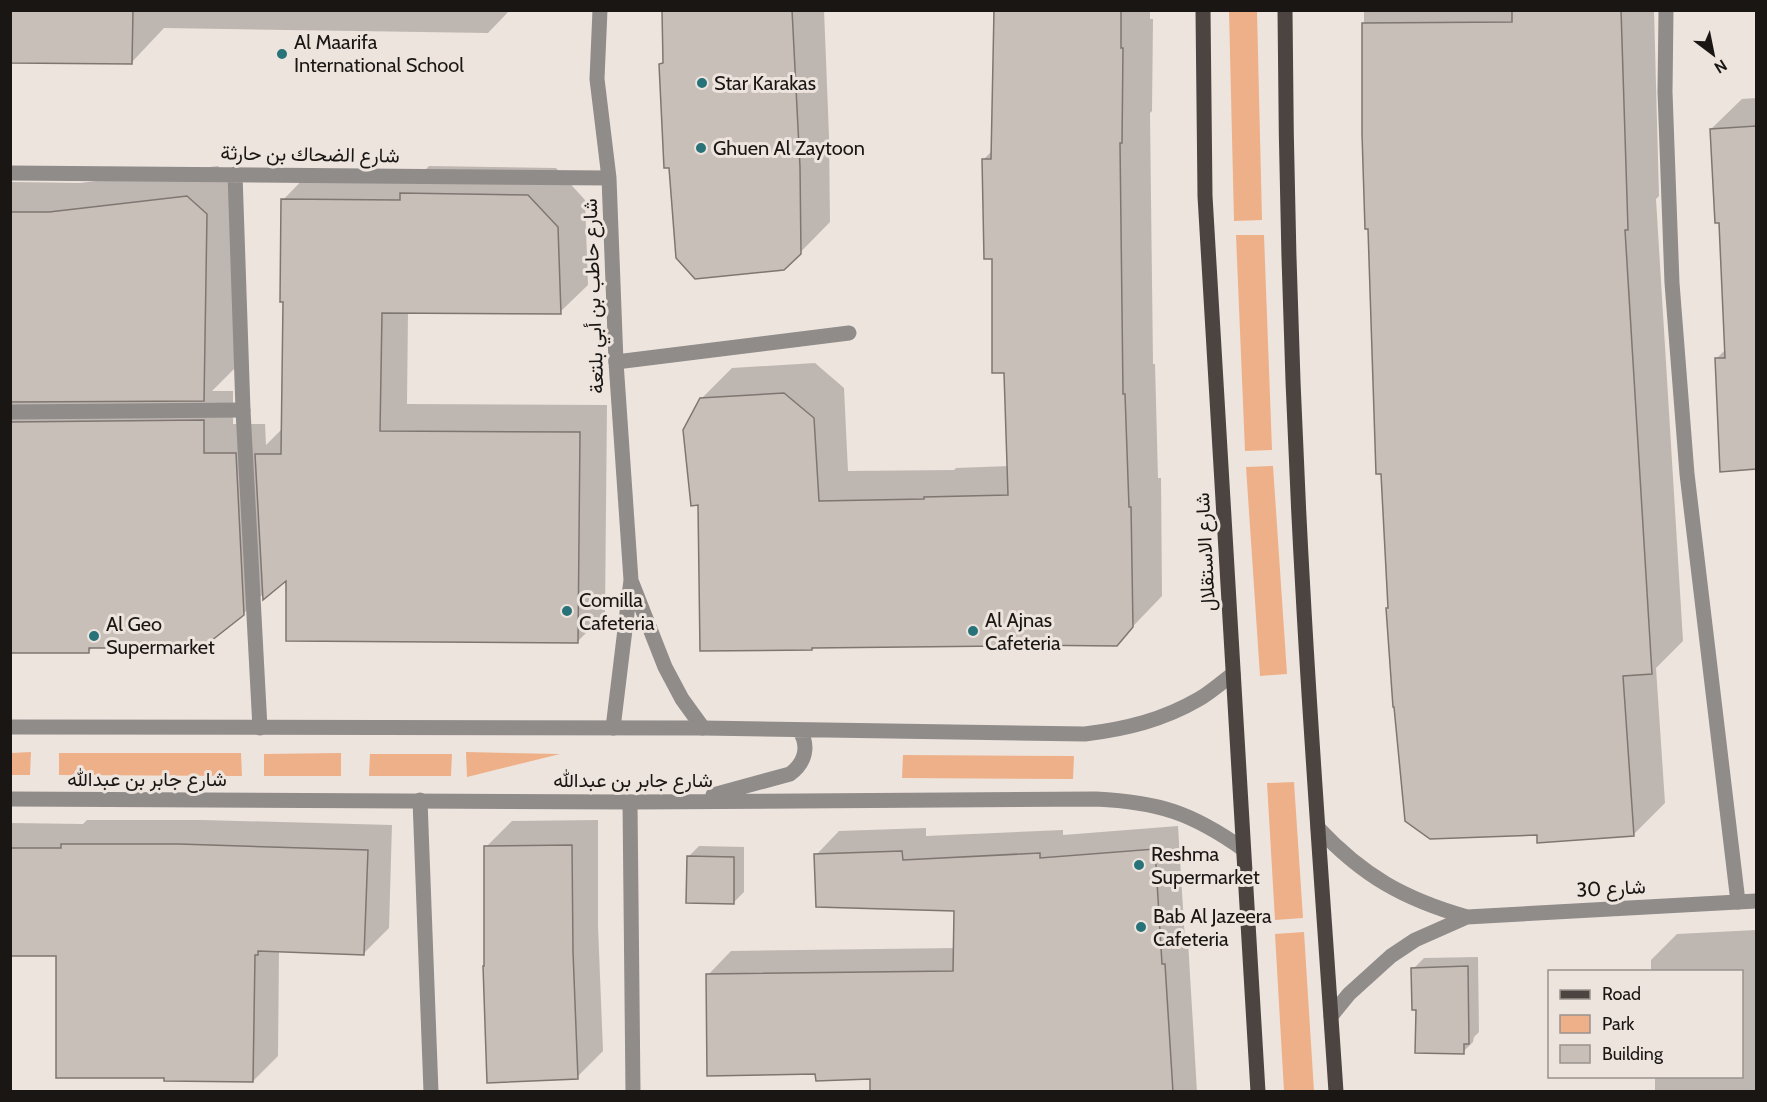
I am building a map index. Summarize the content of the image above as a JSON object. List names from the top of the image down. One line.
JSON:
{"streets":{"main road":["شارع الاستقلال"],"street":["شارع الضحاك بن حارثة","شارع حاطب بن أبي بلتعة","شارع جابر بن عبدالله","شارع 30"]},"crossings":[["شارع الضحاك بن حارثة","شارع حاطب بن أبي بلتعة"],["شارع الاستقلال","شارع جابر بن عبدالله"]],"places":["Al Maarifa International School","Star Karakas","Ghuen Al Zaytoon","Comilla Cafeteria","Al Ajnas Cafeteria","Al Geo Supermarket","Reshma Supermarket","Bab Al Jazeera Cafeteria"],"legend":["Road","Park","Building"],"north":"bottom right"}
